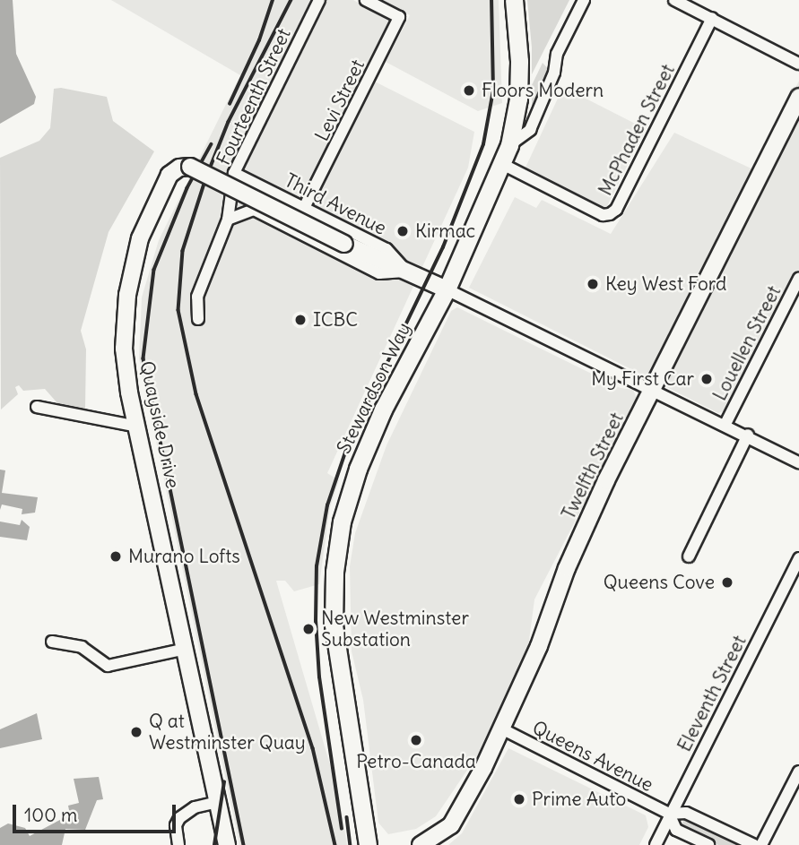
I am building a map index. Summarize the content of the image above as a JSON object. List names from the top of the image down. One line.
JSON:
{"streets":{"main road":["Stewardson Way"],"street":["Fourteenth Street","Levi Street","McPhaden Street","Third Avenue","Louellen Street","Quayside Drive","Twelfth Street","Eleventh Street","Queens Avenue"]},"crossings":[["Fourteenth Street","Third Avenue"],["Levi Street","Third Avenue"],["McPhaden Street","Stewardson Way"],["Third Avenue","Quayside Drive"],["Stewardson Way","Quayside Drive"],["Twelfth Street","Queens Avenue"],["Eleventh Street","Queens Avenue"]],"places":["Floors Modern","Kirmac","Key West Ford","ICBC","My First Car","Murano Lofts","Queens Cove","New Westminster Substation","Q at Westminster Quay","Petro-Canada","Prime Auto"],"scale_bar":"100 m"}
